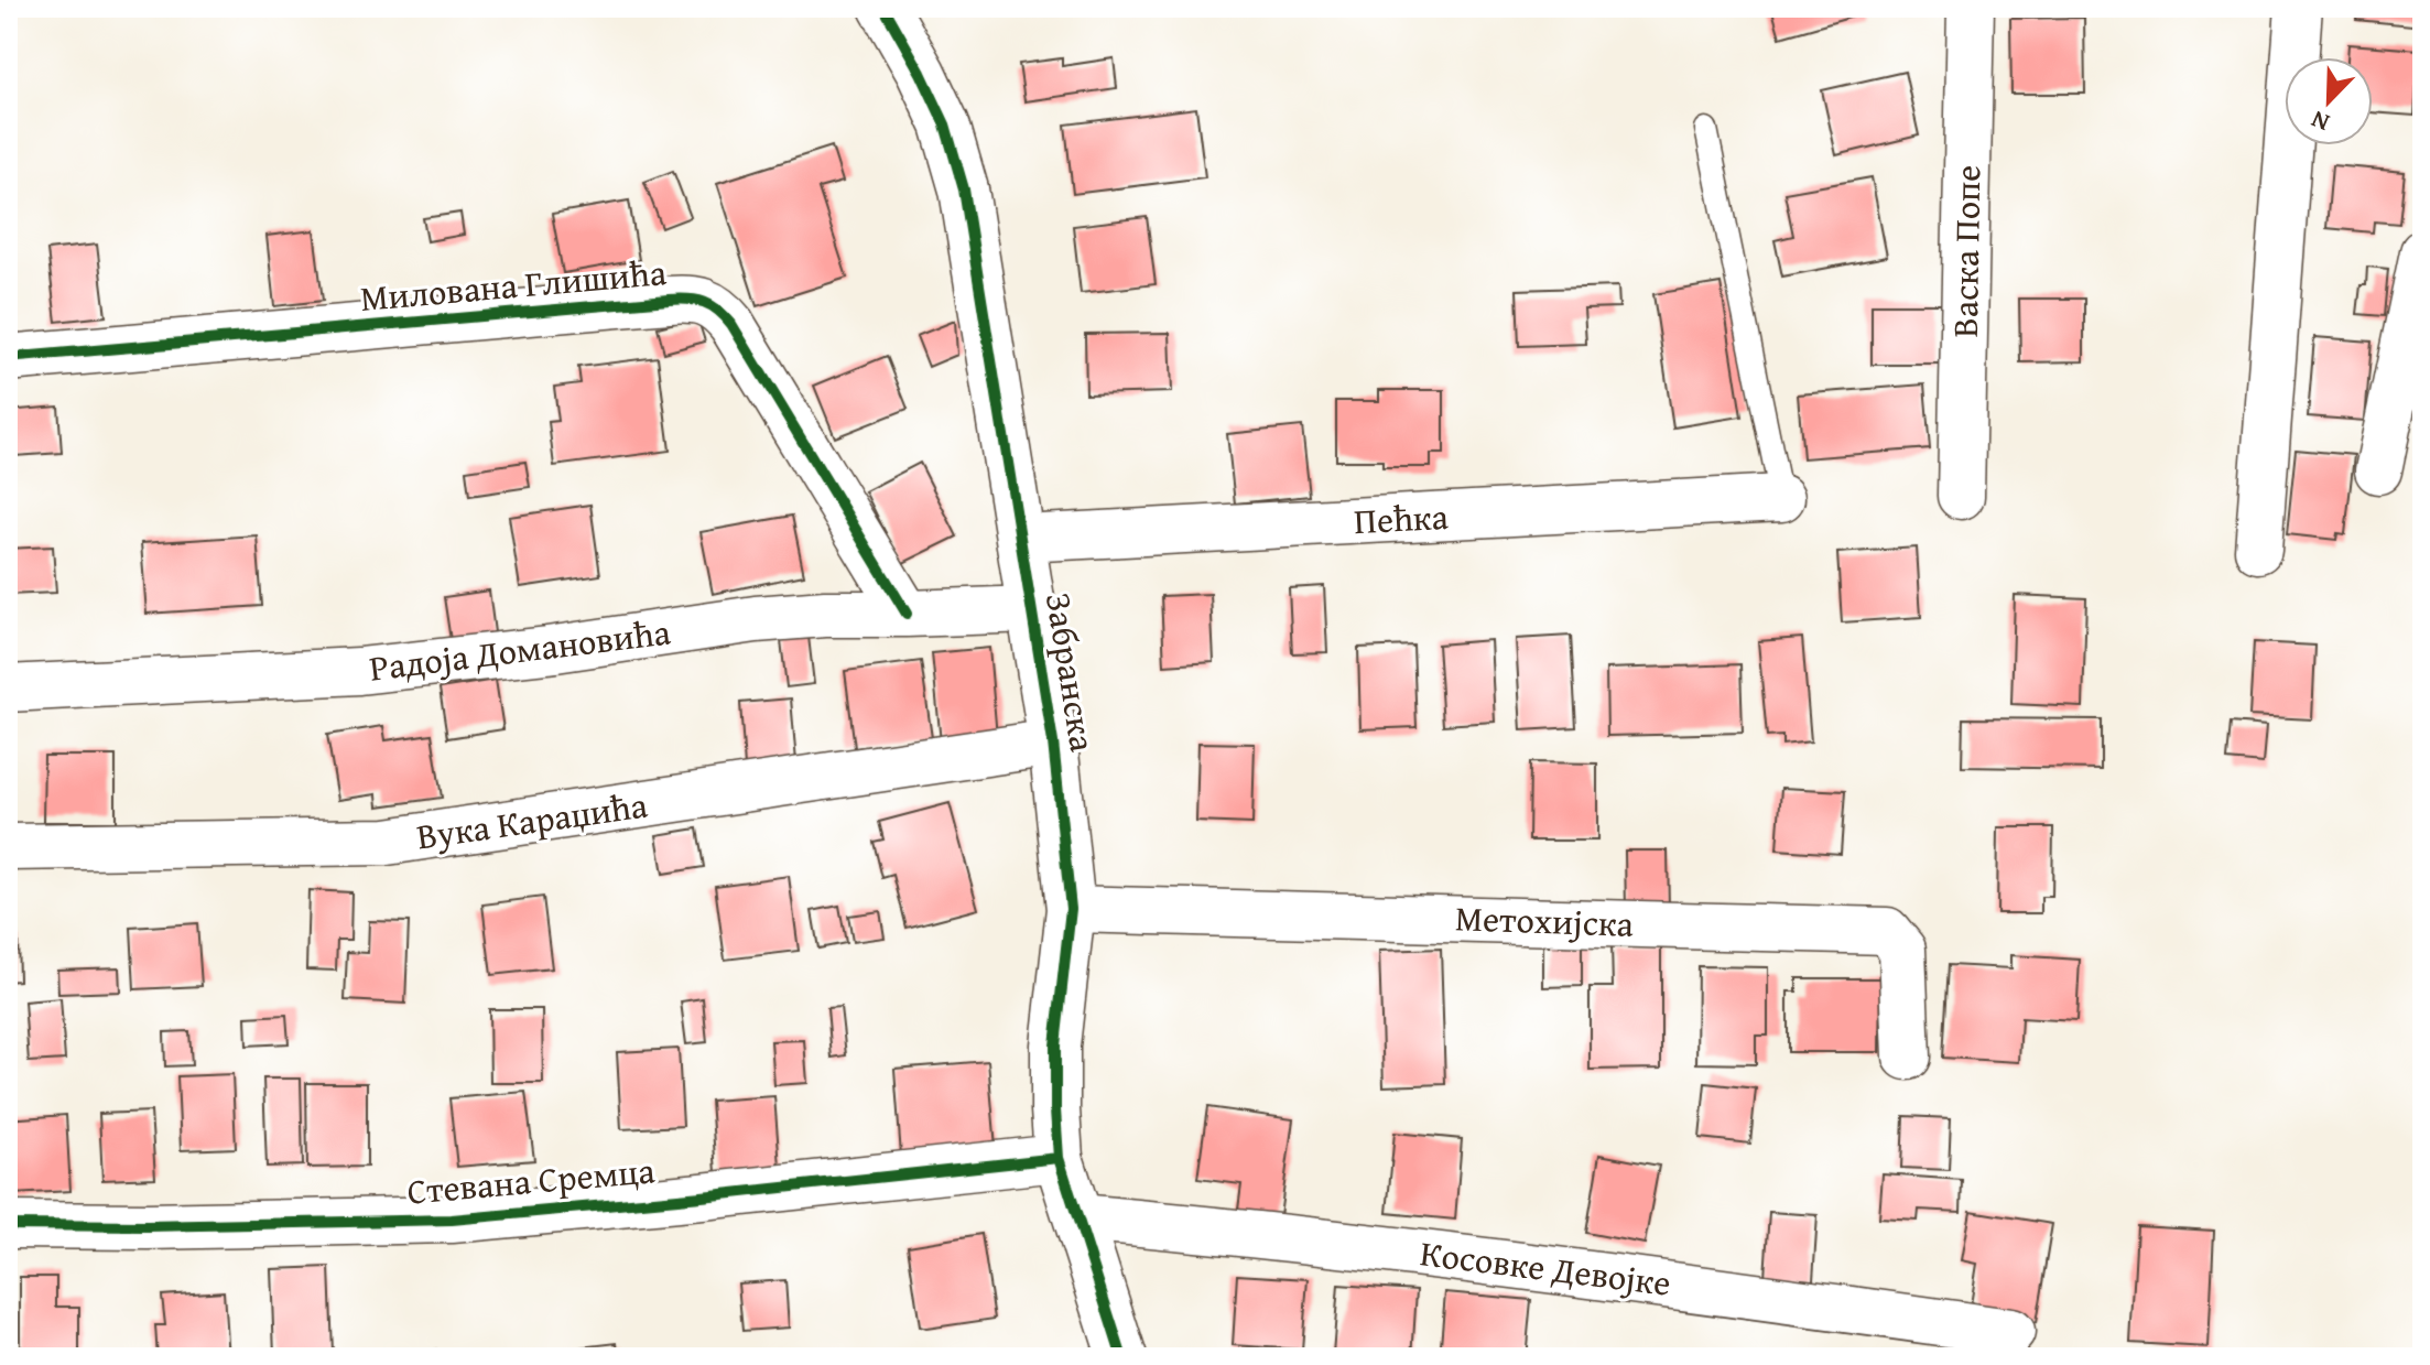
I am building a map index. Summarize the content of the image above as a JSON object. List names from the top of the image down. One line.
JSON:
{"streets":{"street":["Васка Попе","Милована Глишића","Пећка","Радоја Домановића","Забранска","Вука Караџића","Метохијска","Стевана Сремца","Косовке Девојке"]},"crossings":[["Милована Глишића","Радоја Домановића"],["Пећка","Забранска"],["Радоја Домановића","Забранска"],["Забранска","Вука Караџића"],["Забранска","Метохијска"],["Забранска","Стевана Сремца"],["Забранска","Косовке Девојке"]],"north":"bottom left"}
